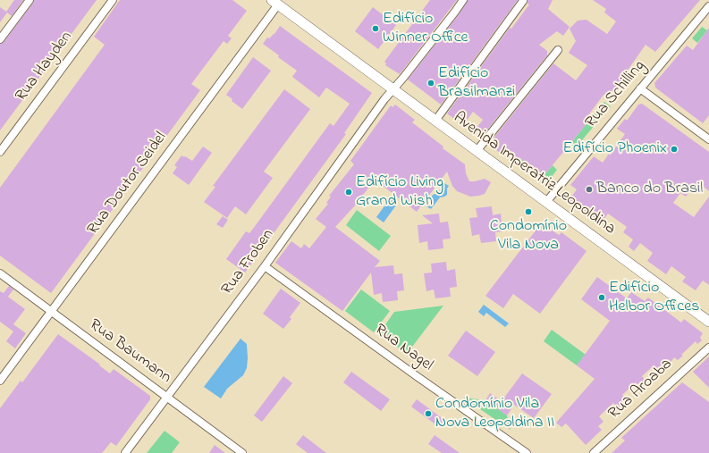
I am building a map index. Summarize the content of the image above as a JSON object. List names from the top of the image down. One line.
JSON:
{"streets":{"main road":["Avenida Imperatriz Leopoldina"],"street":["Rua Hayden","Rua Schilling","Rua Doutor Seidel","Rua Froben","Rua Nagel","Rua Baumann","Rua Aroaba"]},"crossings":[["Rua Schilling","Avenida Imperatriz Leopoldina"],["Avenida Imperatriz Leopoldina","Rua Doutor Seidel"],["Avenida Imperatriz Leopoldina","Rua Froben"],["Rua Doutor Seidel","Rua Baumann"],["Rua Froben","Rua Nagel"],["Rua Froben","Rua Baumann"]],"places":["Edifício Winner Office","Edifício Brasilmanzi","Edifício Phoenix","Banco do Brasil","Edifício Living Grand Wish","Condomínio Vila Nova","Edifício Helbor Offices","Condomínio Vila Nova Leopoldina II"]}
